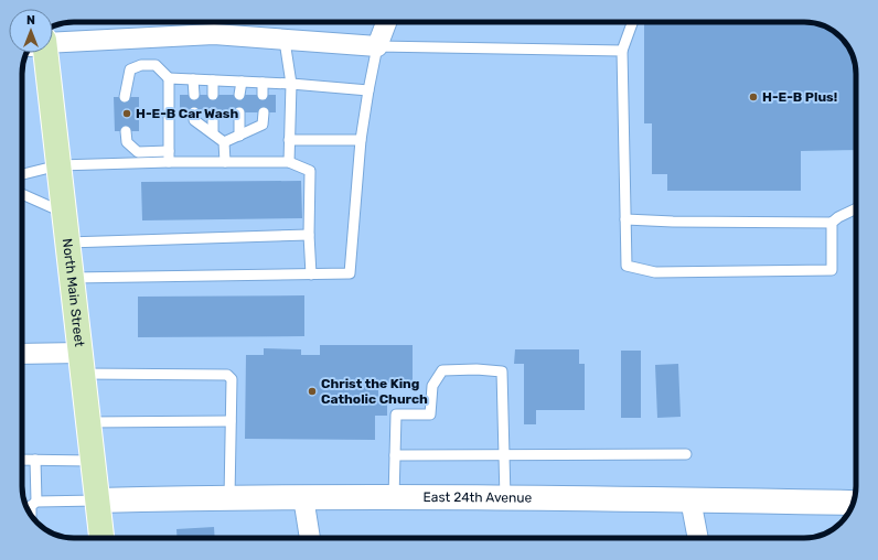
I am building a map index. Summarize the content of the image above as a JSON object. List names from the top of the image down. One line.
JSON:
{"streets":{"main road":["North Main Street"],"street":["East 24th Avenue"]},"crossings":[["North Main Street","East 24th Avenue"]],"places":["H-E-B Plus!","H-E-B Car Wash","Christ the King Catholic Church"],"north":"top"}
